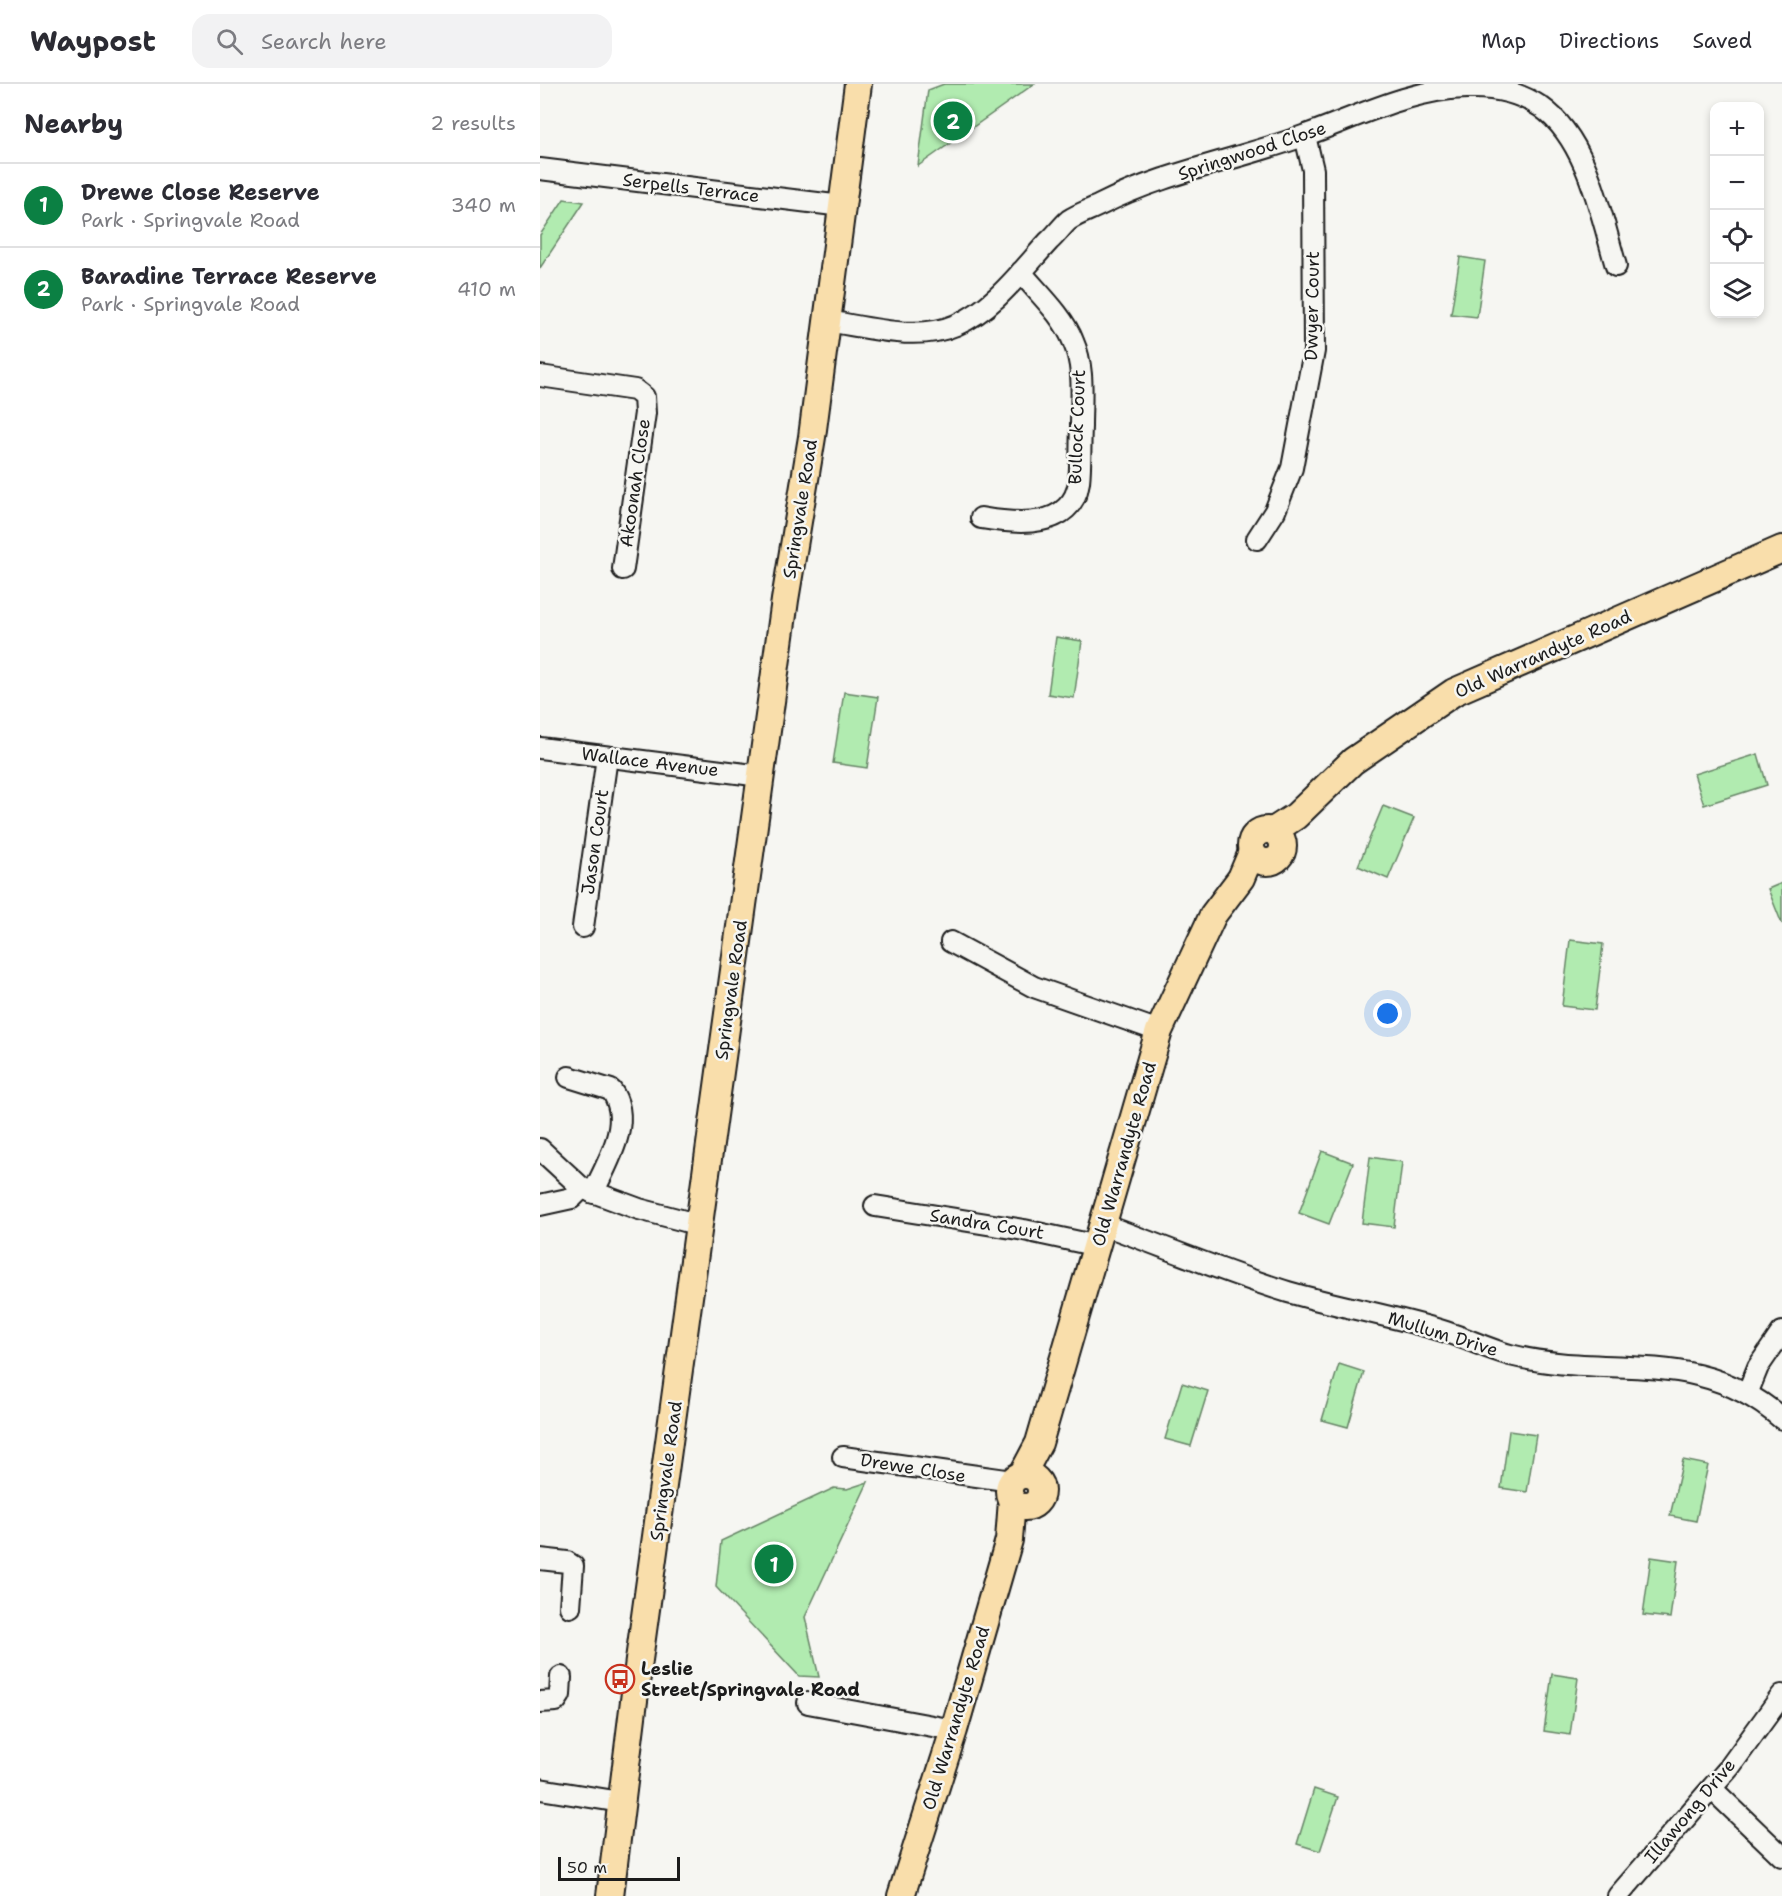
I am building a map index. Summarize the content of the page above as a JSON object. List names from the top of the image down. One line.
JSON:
{"streets":{"main road":["Springvale Road","Old Warrandyte Road"],"street":["Springwood Close","Serpells Terrace","Dwyer Court","Bullock Court","Akoonah Close","Wallace Avenue","Jason Court","Sandra Court","Mullum Drive","Drewe Close","Illawong Drive"]},"crossings":[["Springwood Close","Dwyer Court"],["Springwood Close","Bullock Court"],["Springwood Close","Springvale Road"],["Serpells Terrace","Springvale Road"],["Springvale Road","Wallace Avenue"],["Old Warrandyte Road","Sandra Court"],["Old Warrandyte Road","Mullum Drive"],["Old Warrandyte Road","Drewe Close"],["Wallace Avenue","Jason Court"],["Sandra Court","Mullum Drive"]],"places":{"bus stop":["Leslie Street/Springvale Road"]},"scale_bar":"50 m","page":{"header":"Waypost","search":"Search here","nav":["Map","Directions","Saved"],"heading":["Nearby","2 results"],"pins":["2","1"],"map_buttons":["+","−"],"list":[{"mark":"1","name":"Drewe Close Reserve","note":"Park · Springvale Road","value":"340 m"},{"mark":"2","name":"Baradine Terrace Reserve","note":"Park · Springvale Road","value":"410 m"}],"scale":"50 m"}}
